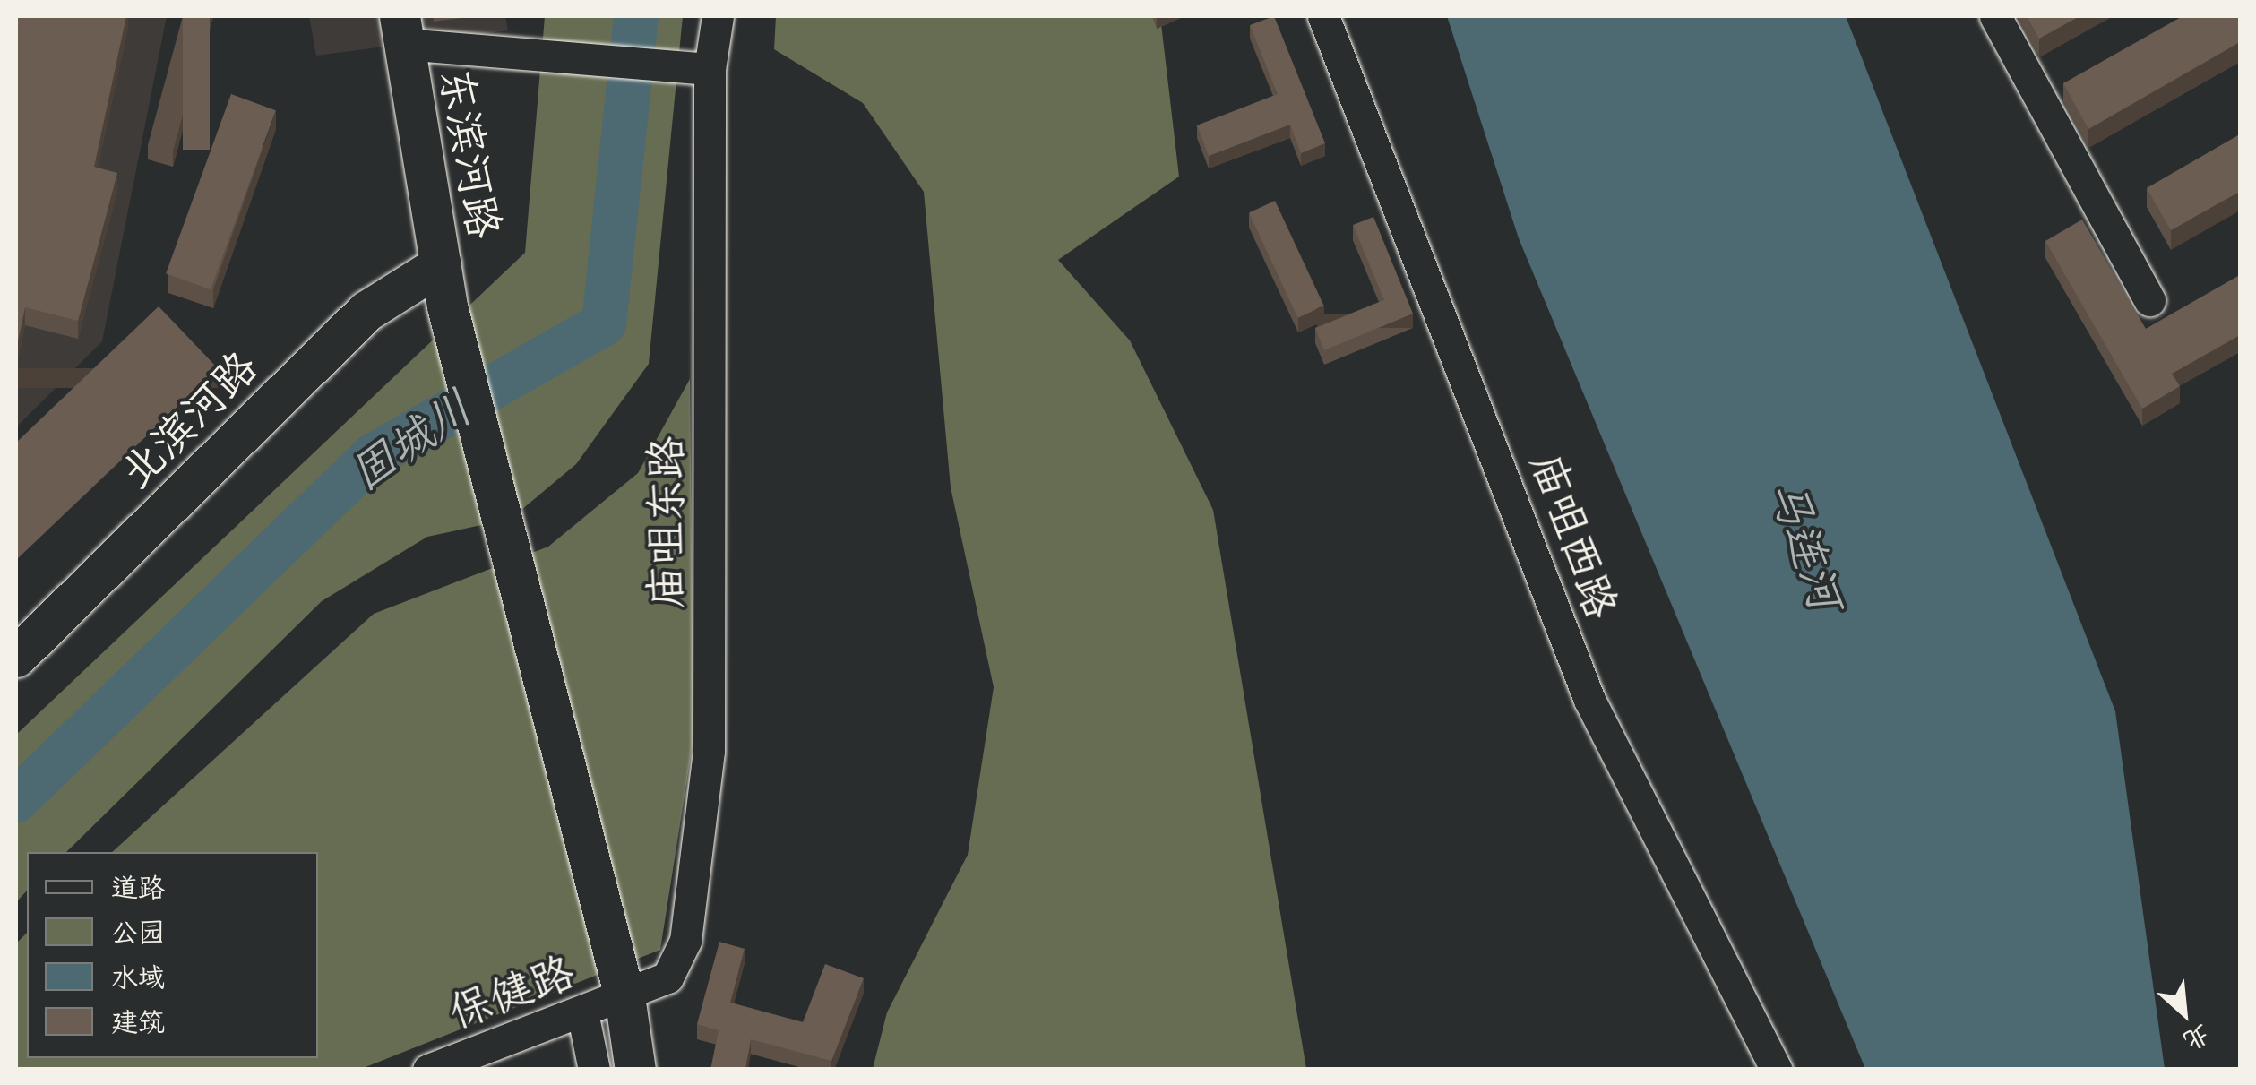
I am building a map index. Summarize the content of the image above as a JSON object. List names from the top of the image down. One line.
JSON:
{"streets":{"main road":["东滨河路","北滨河路"],"street":["庙咀东路","庙咀西路","保健路"]},"crossings":[["东滨河路","北滨河路"],["东滨河路","庙咀东路"],["东滨河路","保健路"],["庙咀东路","保健路"]],"water":["固城川","马连河"],"legend":["道路","公园","水域","建筑"],"north":"bottom right"}
